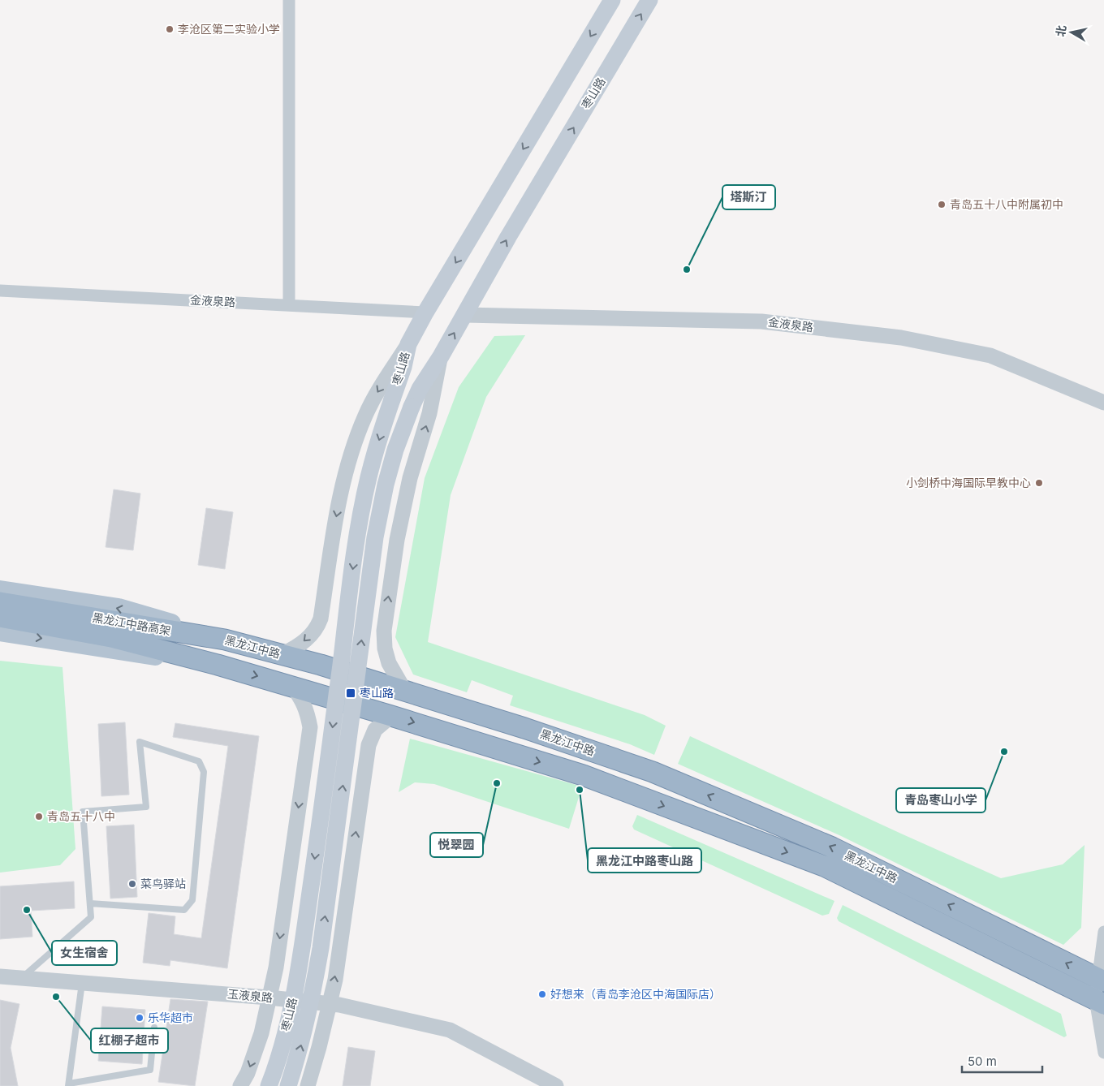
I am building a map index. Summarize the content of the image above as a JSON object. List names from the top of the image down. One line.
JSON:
{"streets":{"highway":["黑龙江中路高架","黑龙江中路"],"main road":["枣山路"],"street":["金液泉路","玉液泉路"]},"crossings":[["枣山路","金液泉路"],["枣山路","黑龙江中路"],["枣山路","玉液泉路"],["黑龙江中路高架","黑龙江中路"]],"places":{"other":["李沧区第二实验小学","青岛五十八中附属初中","塔斯汀","小剑桥中海国际早教中心","青岛枣山小学","悦翠园","黑龙江中路枣山路","青岛五十八中","菜鸟驿站","女生宿舍","好想来（青岛李沧区中海国际店）","红棚子超市","乐华超市"],"transit":["枣山路"]},"scale_bar":"50 m","north":"left"}
